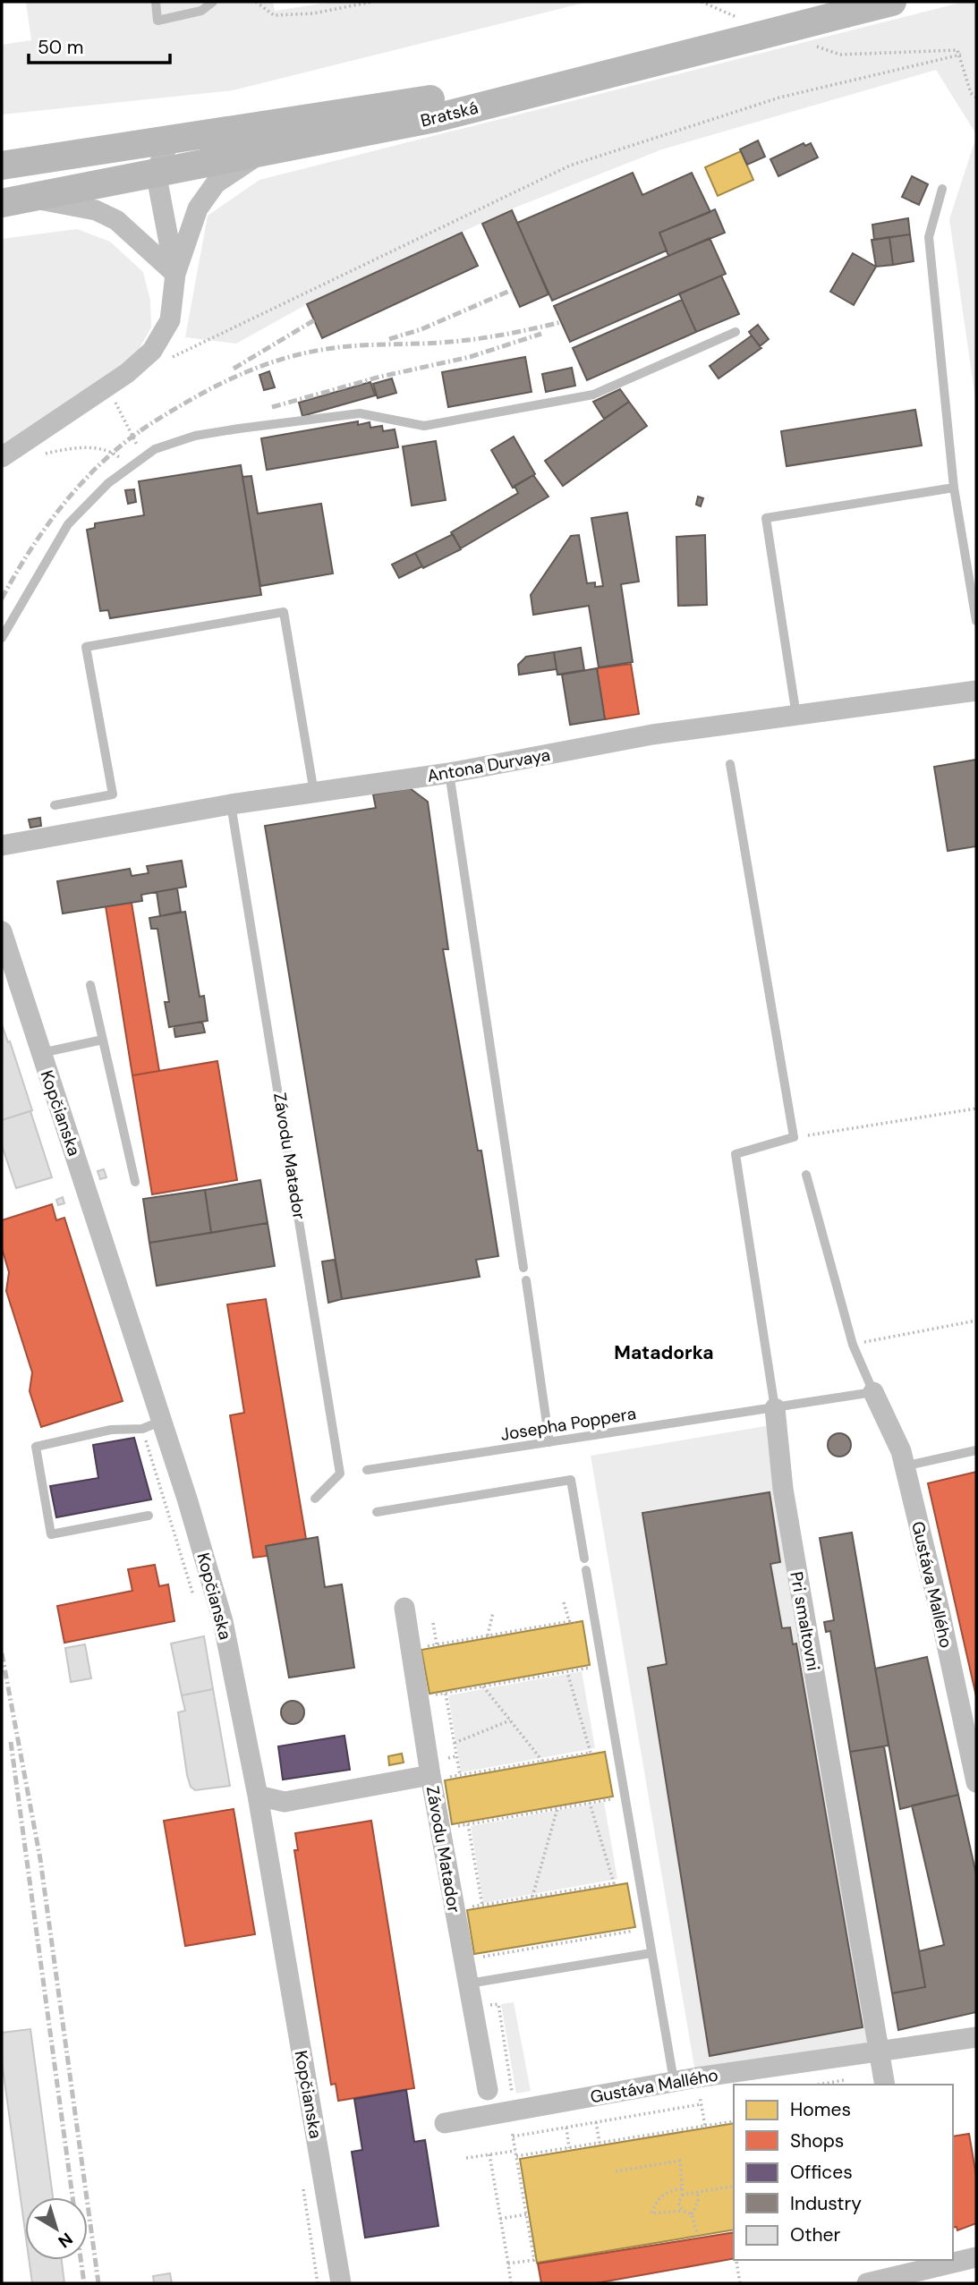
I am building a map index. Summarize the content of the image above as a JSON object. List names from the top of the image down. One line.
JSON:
{"streets":{"main road":["Bratská"],"street":["Antona Durvaya","Kopčianska","Závodu Matador","Gustáva Mallého","Pri smaltovni"],"lane":["Josepha Poppera"]},"crossings":[["Antona Durvaya","Závodu Matador"],["Josepha Poppera","Gustáva Mallého"],["Josepha Poppera","Pri smaltovni"],["Gustáva Mallého","Pri smaltovni"]],"districts":["Matadorka"],"legend":["Homes","Shops","Offices","Industry","Other"],"scale_bar":"50 m","north":"bottom right"}
